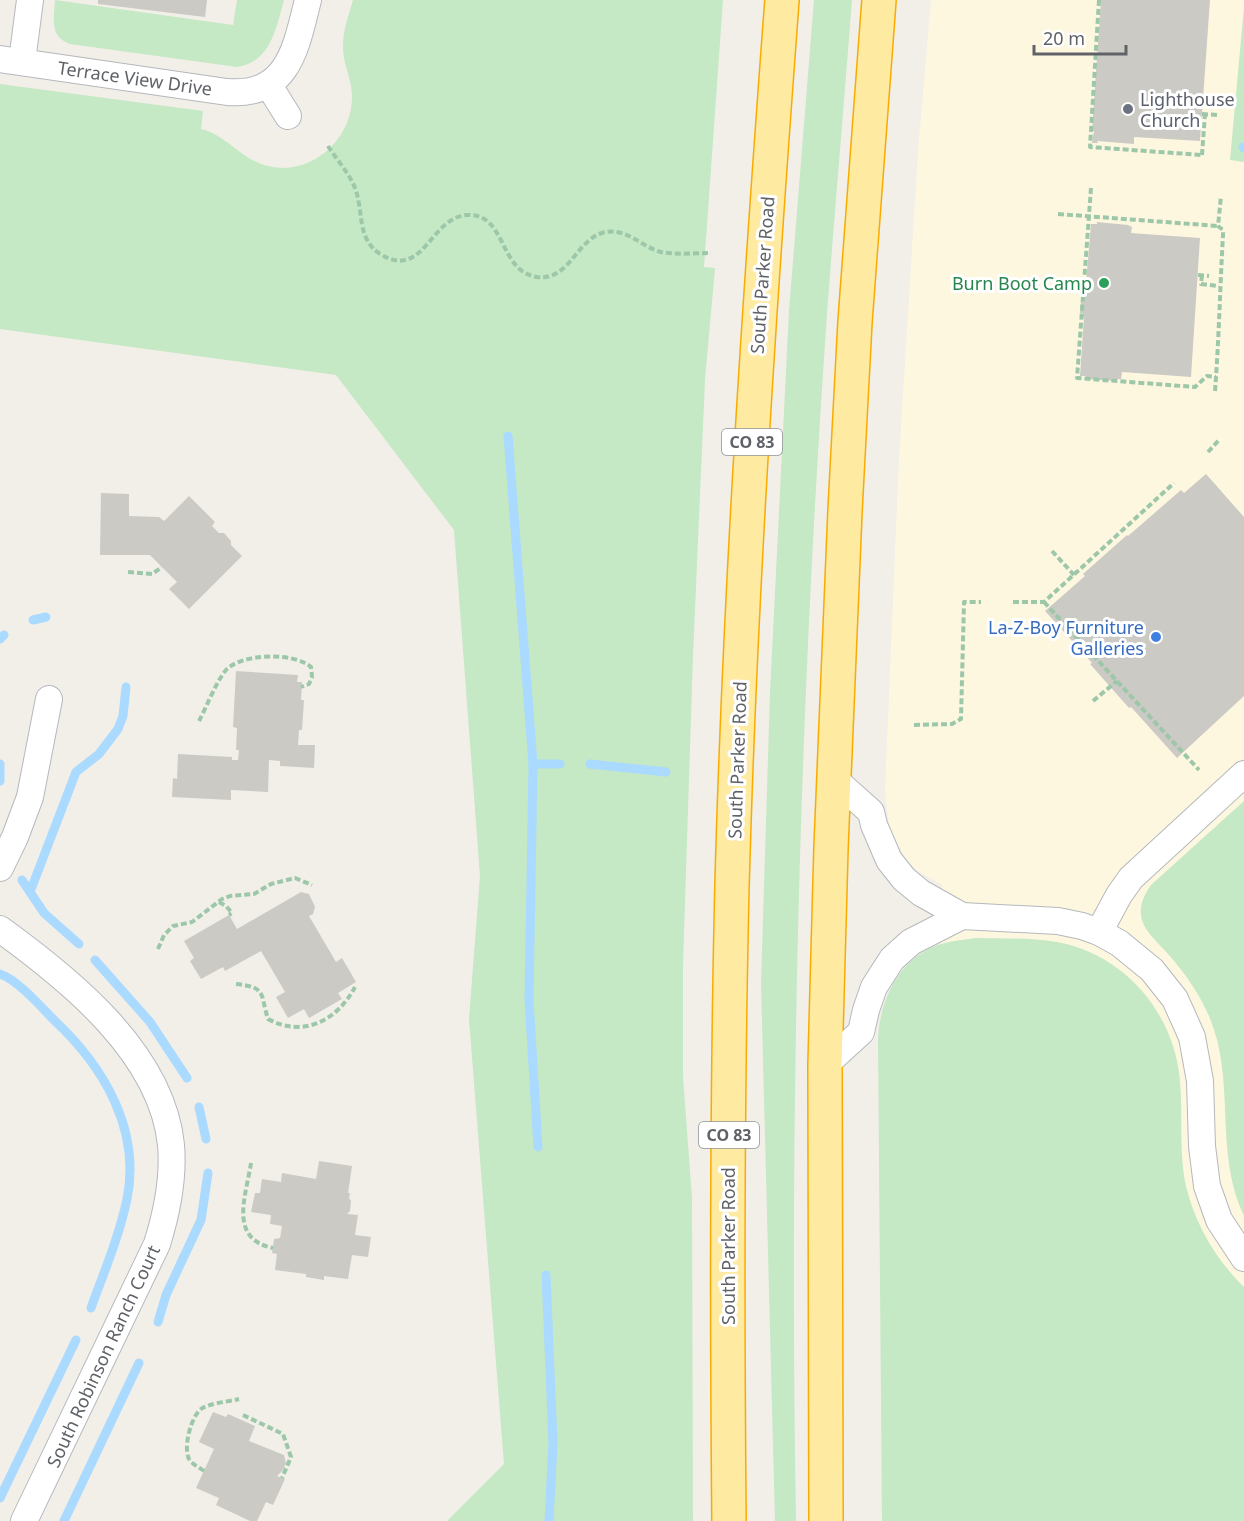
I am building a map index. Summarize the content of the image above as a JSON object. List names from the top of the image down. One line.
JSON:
{"streets":{"highway":["South Parker Road","CO 83"],"street":["Terrace View Drive","South Robinson Ranch Court"]},"places":["Lighthouse Church","Burn Boot Camp","La-Z-Boy Furniture Galleries"],"scale_bar":"20 m"}
